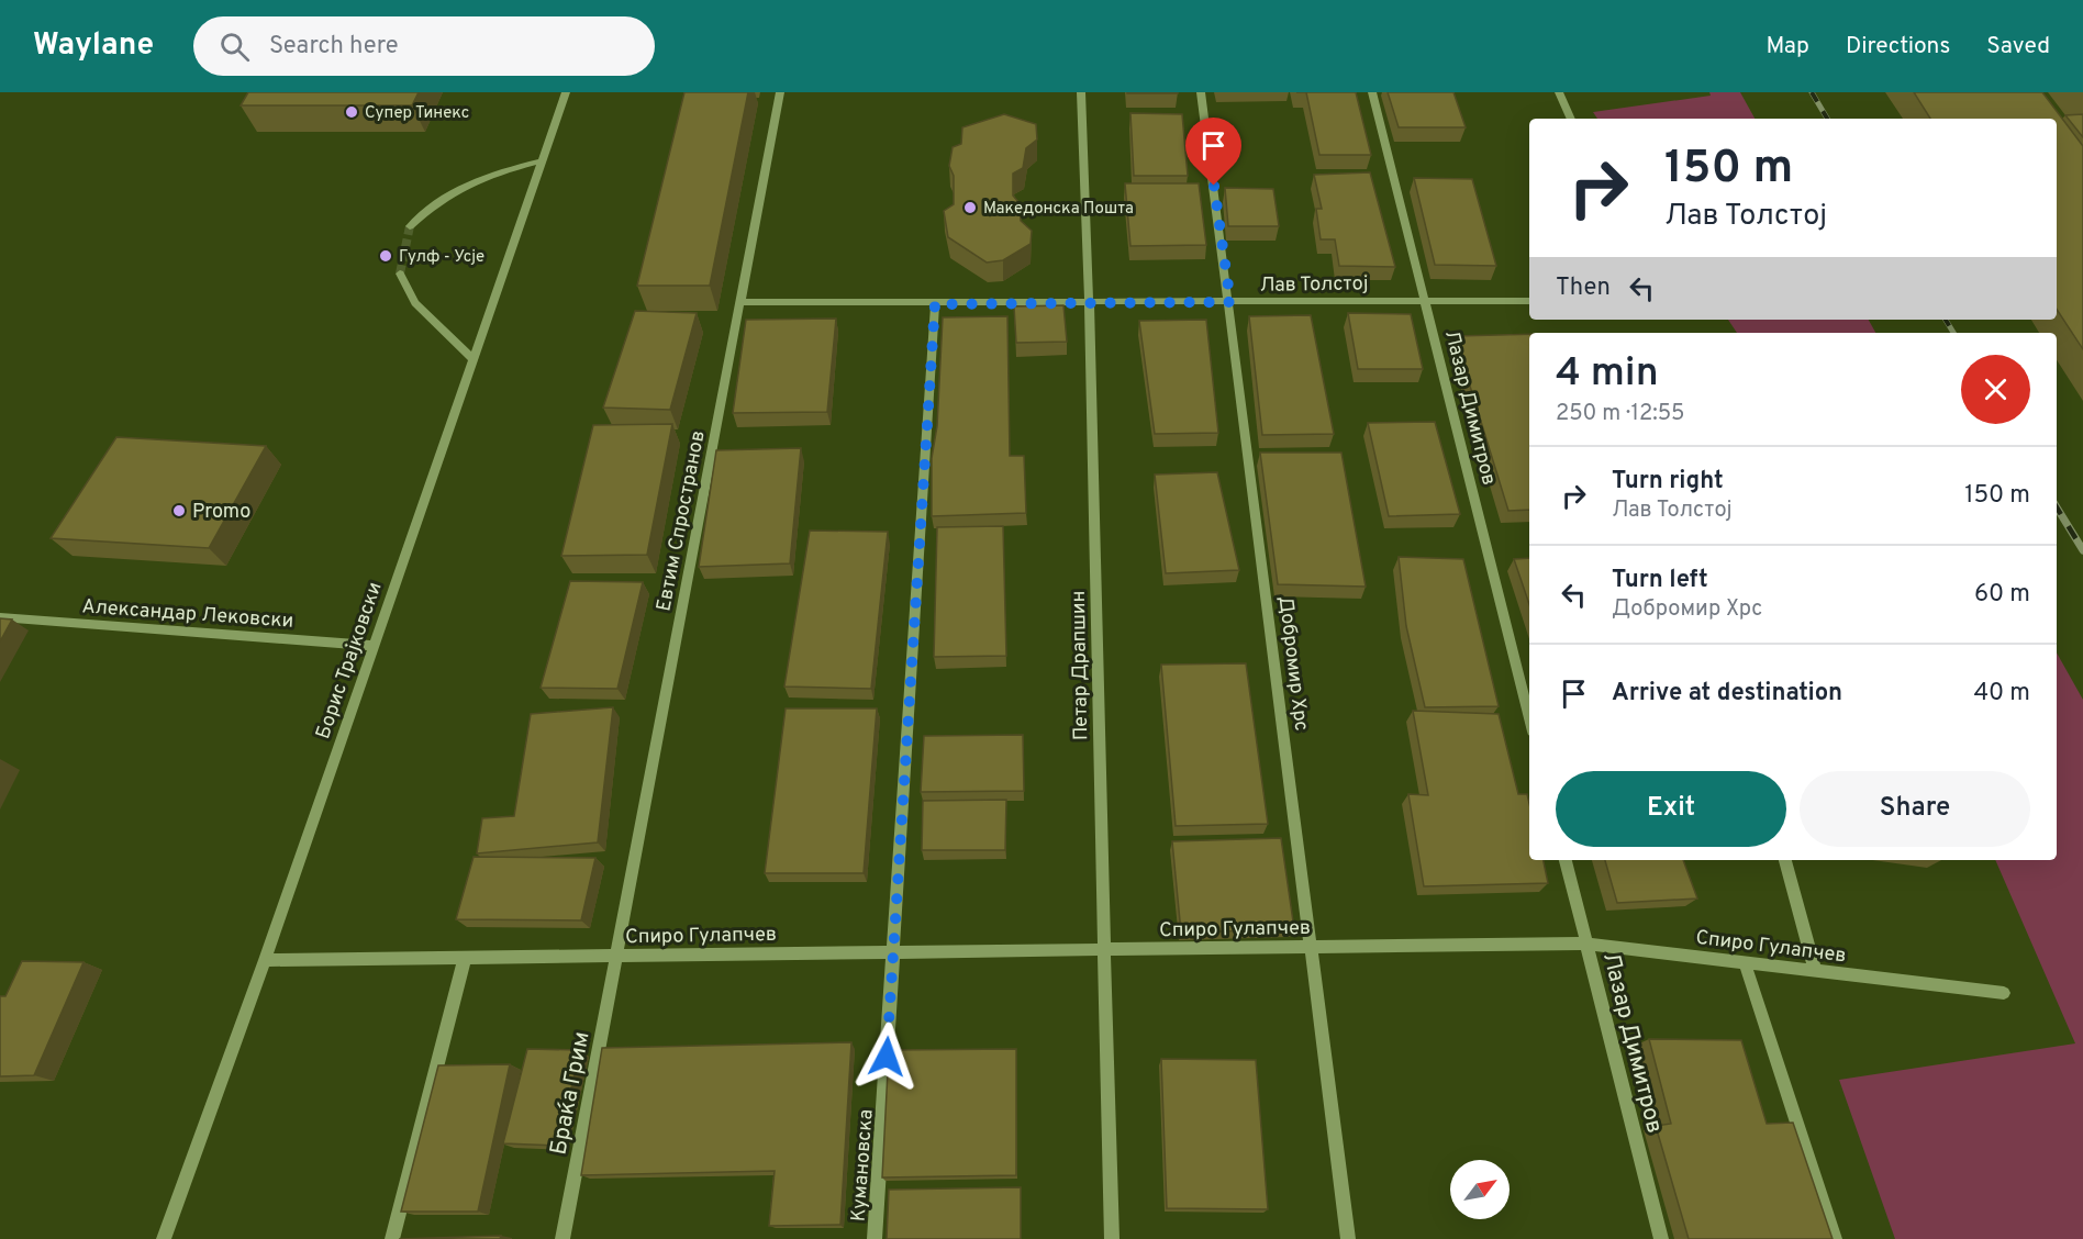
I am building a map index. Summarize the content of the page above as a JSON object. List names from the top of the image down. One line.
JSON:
{"streets":{"street":["Лав Толстој","Лазар Димитров","Евтим Спространов","Александар Лековски","Борис Трајковски","Добромир Хрс","Петар Драпшин","Спиро Гулапчев","Браќа Грим","Кумановска"]},"crossings":[["Лав Толстој","Лазар Димитров"],["Лав Толстој","Евтим Спространов"],["Лав Толстој","Добромир Хрс"],["Лав Толстој","Петар Драпшин"],["Лав Толстој","Кумановска"],["Лазар Димитров","Спиро Гулапчев"],["Евтим Спространов","Спиро Гулапчев"],["Евтим Спространов","Браќа Грим"],["Александар Лековски","Борис Трајковски"],["Борис Трајковски","Спиро Гулапчев"],["Добромир Хрс","Спиро Гулапчев"],["Петар Драпшин","Спиро Гулапчев"],["Спиро Гулапчев","Браќа Грим"],["Спиро Гулапчев","Кумановска"]],"places":["Супер Тинекс","Македонска Пошта","Гулф - Усје","Promo"],"north":"top right","page":{"header":"Waylane","search":"Search here","nav":["Map","Directions","Saved"],"turn":["150 m","Лав Толстој"],"then":"Then","heading":["4 min","250 m · 12:55"],"list":[{"name":"Turn right","note":"Лав Толстој","value":"150 m"},{"name":"Turn left","note":"Добромир Хрс","value":"60 m"},{"name":"Arrive at destination","value":"40 m"}],"buttons":["Exit","Share"]}}
